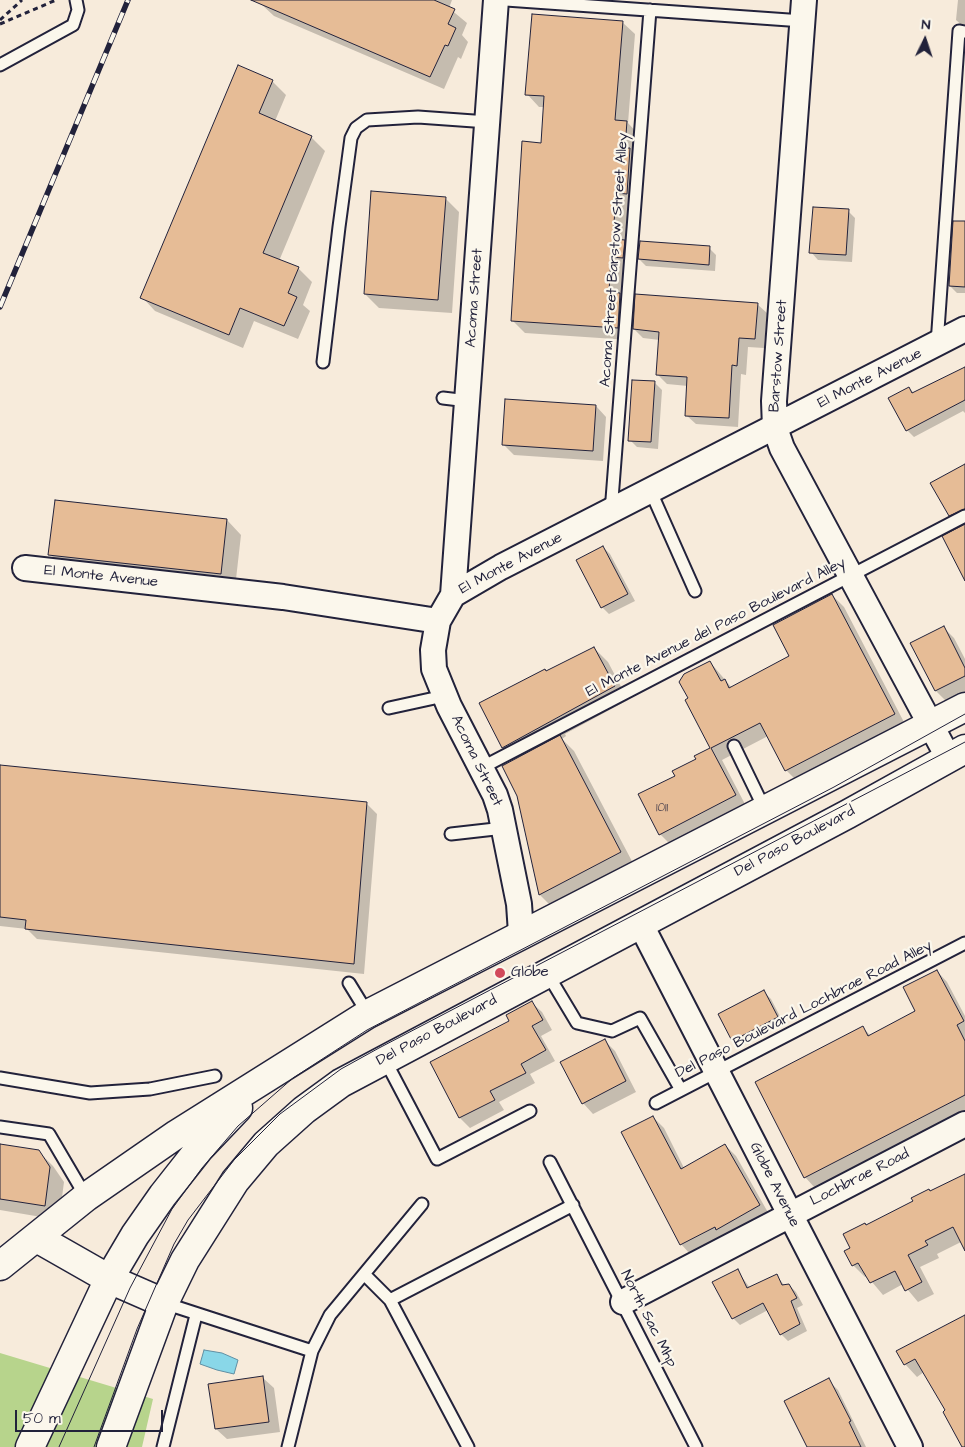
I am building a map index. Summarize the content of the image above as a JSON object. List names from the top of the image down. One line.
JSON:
{"streets":{"main road":["Del Paso Boulevard"],"street":["Acoma Street","Barstow Street","El Monte Avenue","Lochbrae Road","Globe Avenue"],"lane":["Acoma Street Barstow Street Alley","El Monte Avenue del Paso Boulevard Alley","Del Paso Boulevard Lochbrae Road Alley","North Sac Mhp"]},"crossings":[["Acoma Street Barstow Street Alley","El Monte Avenue"],["Acoma Street","El Monte Avenue"],["Acoma Street","El Monte Avenue del Paso Boulevard Alley"],["Barstow Street","El Monte Avenue"],["Barstow Street","El Monte Avenue del Paso Boulevard Alley"],["Barstow Street","Del Paso Boulevard"],["Del Paso Boulevard","Globe Avenue"],["Del Paso Boulevard Lochbrae Road Alley","Globe Avenue"],["Lochbrae Road","Globe Avenue"],["Lochbrae Road","North Sac Mhp"]],"places":["Globe"],"house_numbers":["1011"],"scale_bar":"50 m","north":"top"}
